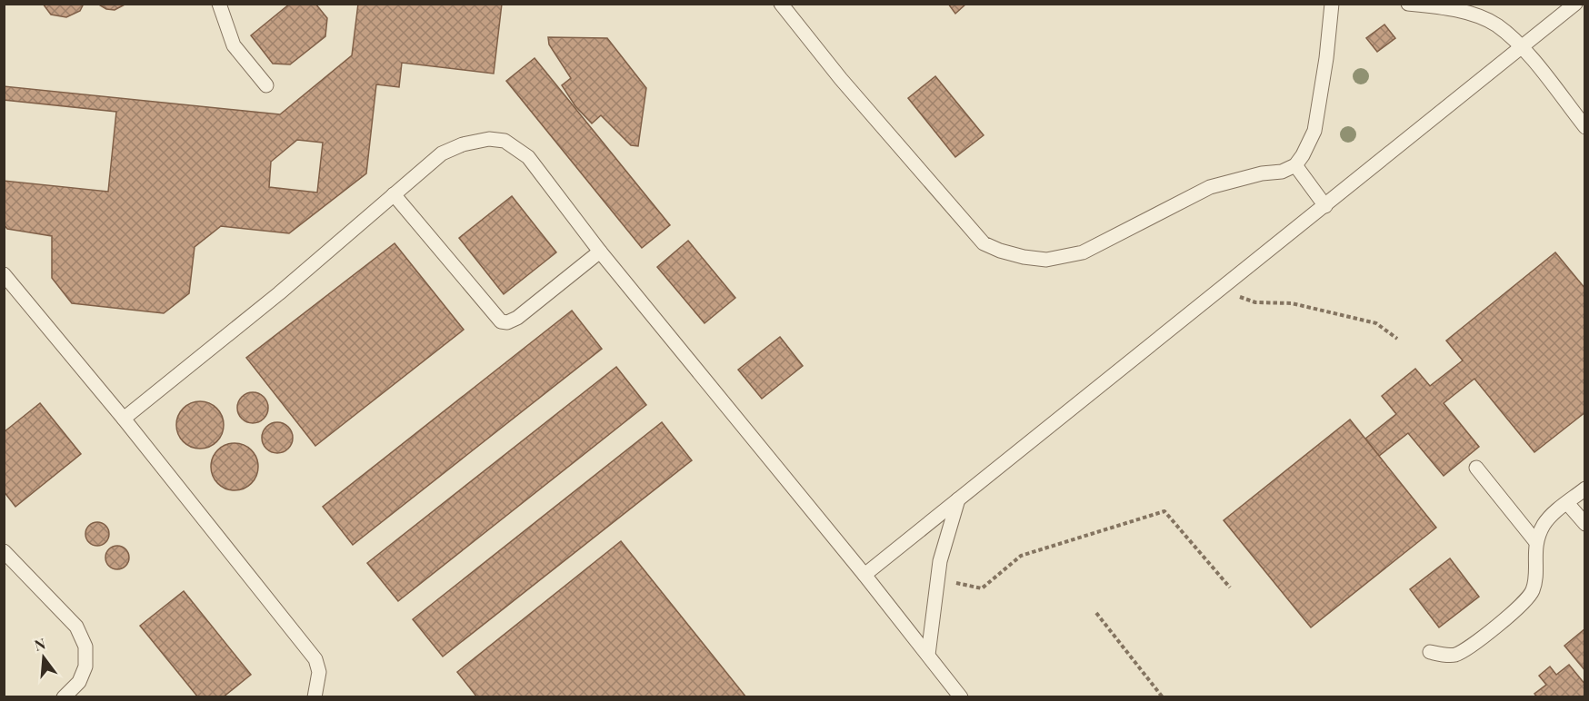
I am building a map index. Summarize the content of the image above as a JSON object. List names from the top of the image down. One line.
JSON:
{"north":"top"}
